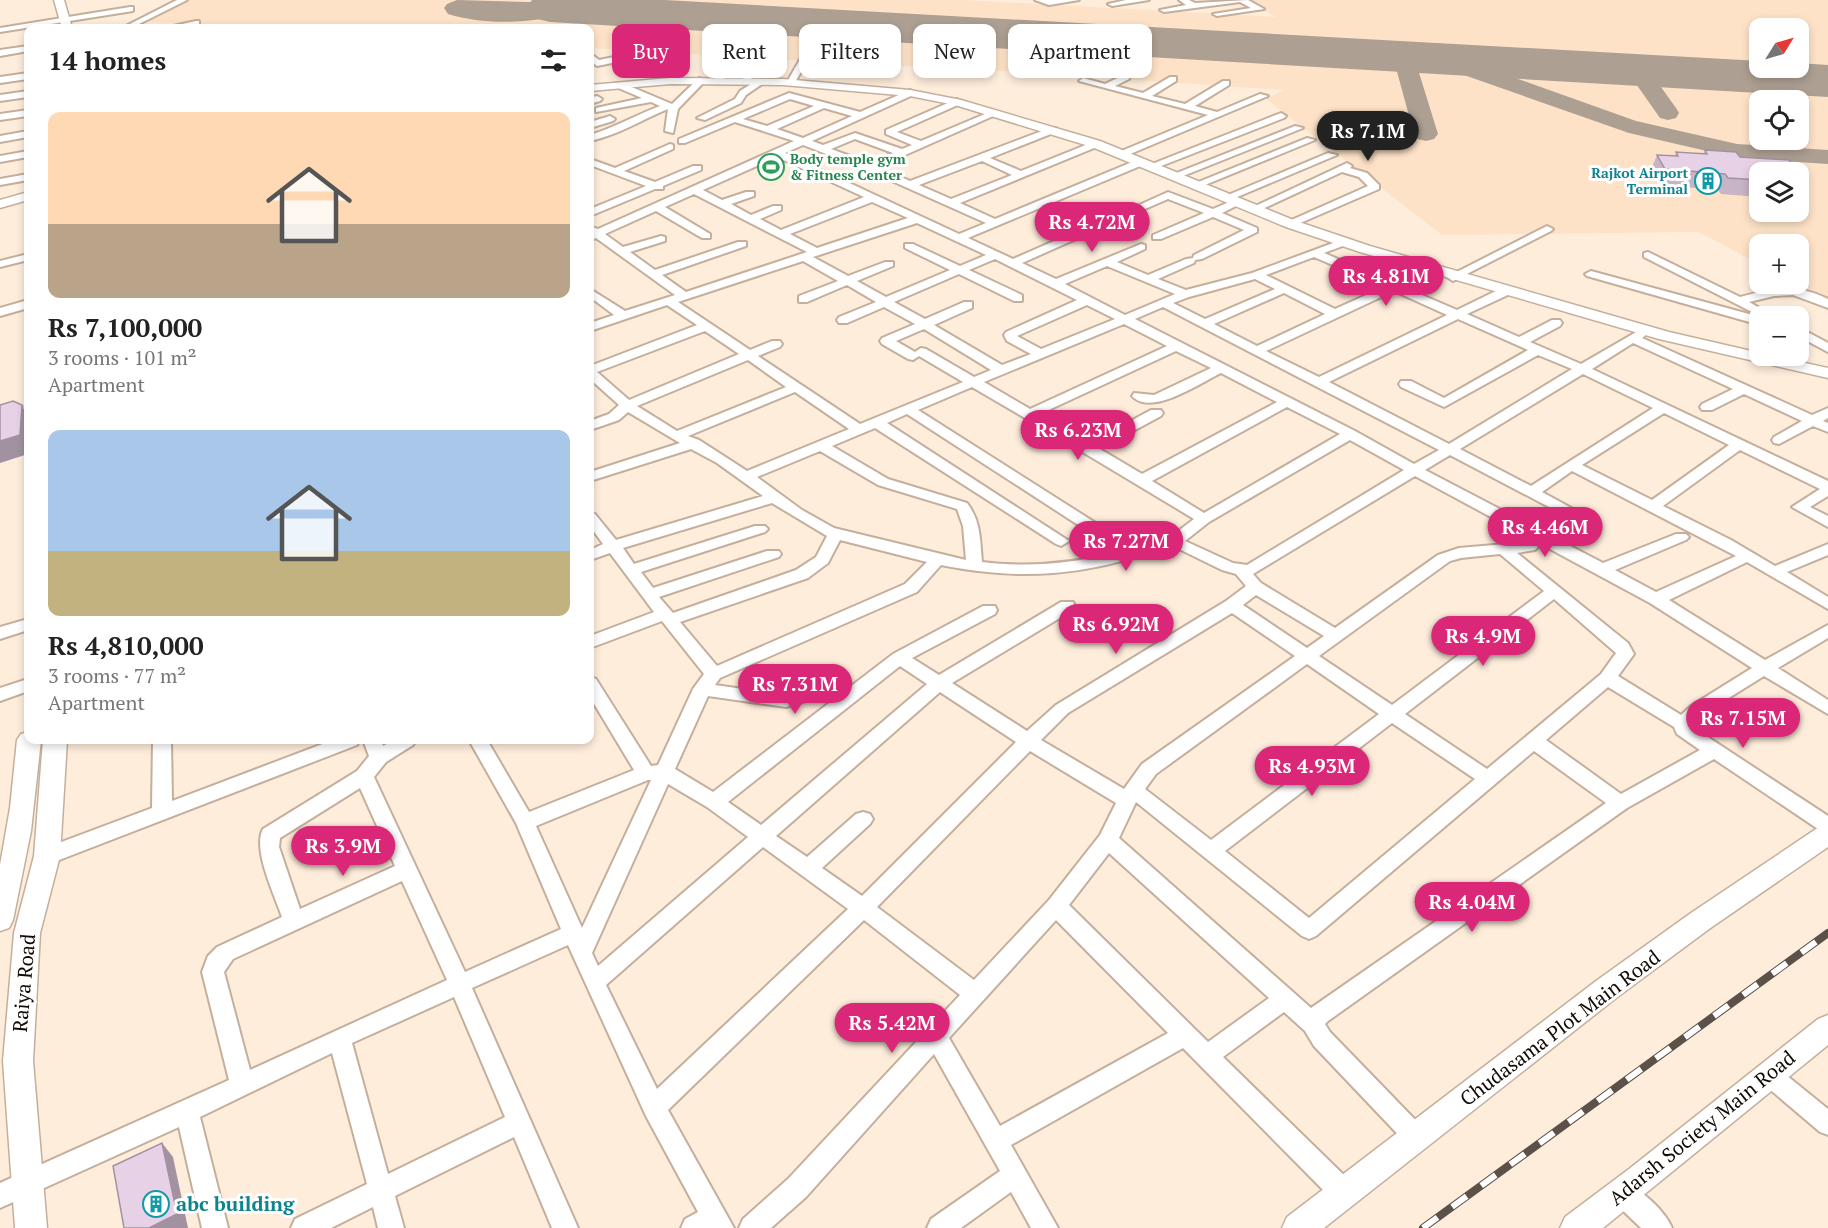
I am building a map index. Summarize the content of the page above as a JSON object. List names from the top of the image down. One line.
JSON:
{"streets":{"street":["Raiya Road","Chudasama Plot Main Road","Adarsh Society Main Road"]},"places":{"sports":["Body temple gym & Fitness Center"],"building":["Rajkot Airport Terminal","abc building"]},"north":"top right","page":{"map_buttons":["+","−"],"chip":["Buy","Rent","Filters","New","Apartment"],"heading":"14 homes","list":[{"name":"Rs 7,100,000","note":"3 rooms · 101 m² · Apartment"},{"name":"Rs 4,810,000","note":"3 rooms · 77 m² · Apartment"}],"price":["Rs 7.1M","Rs 4.72M","Rs 4.81M","Rs 6.23M","Rs 4.46M","Rs 7.27M","Rs 6.92M","Rs 4.9M","Rs 7.31M","Rs 7.15M","Rs 4.93M","Rs 3.9M","Rs 4.04M","Rs 5.42M"]}}
